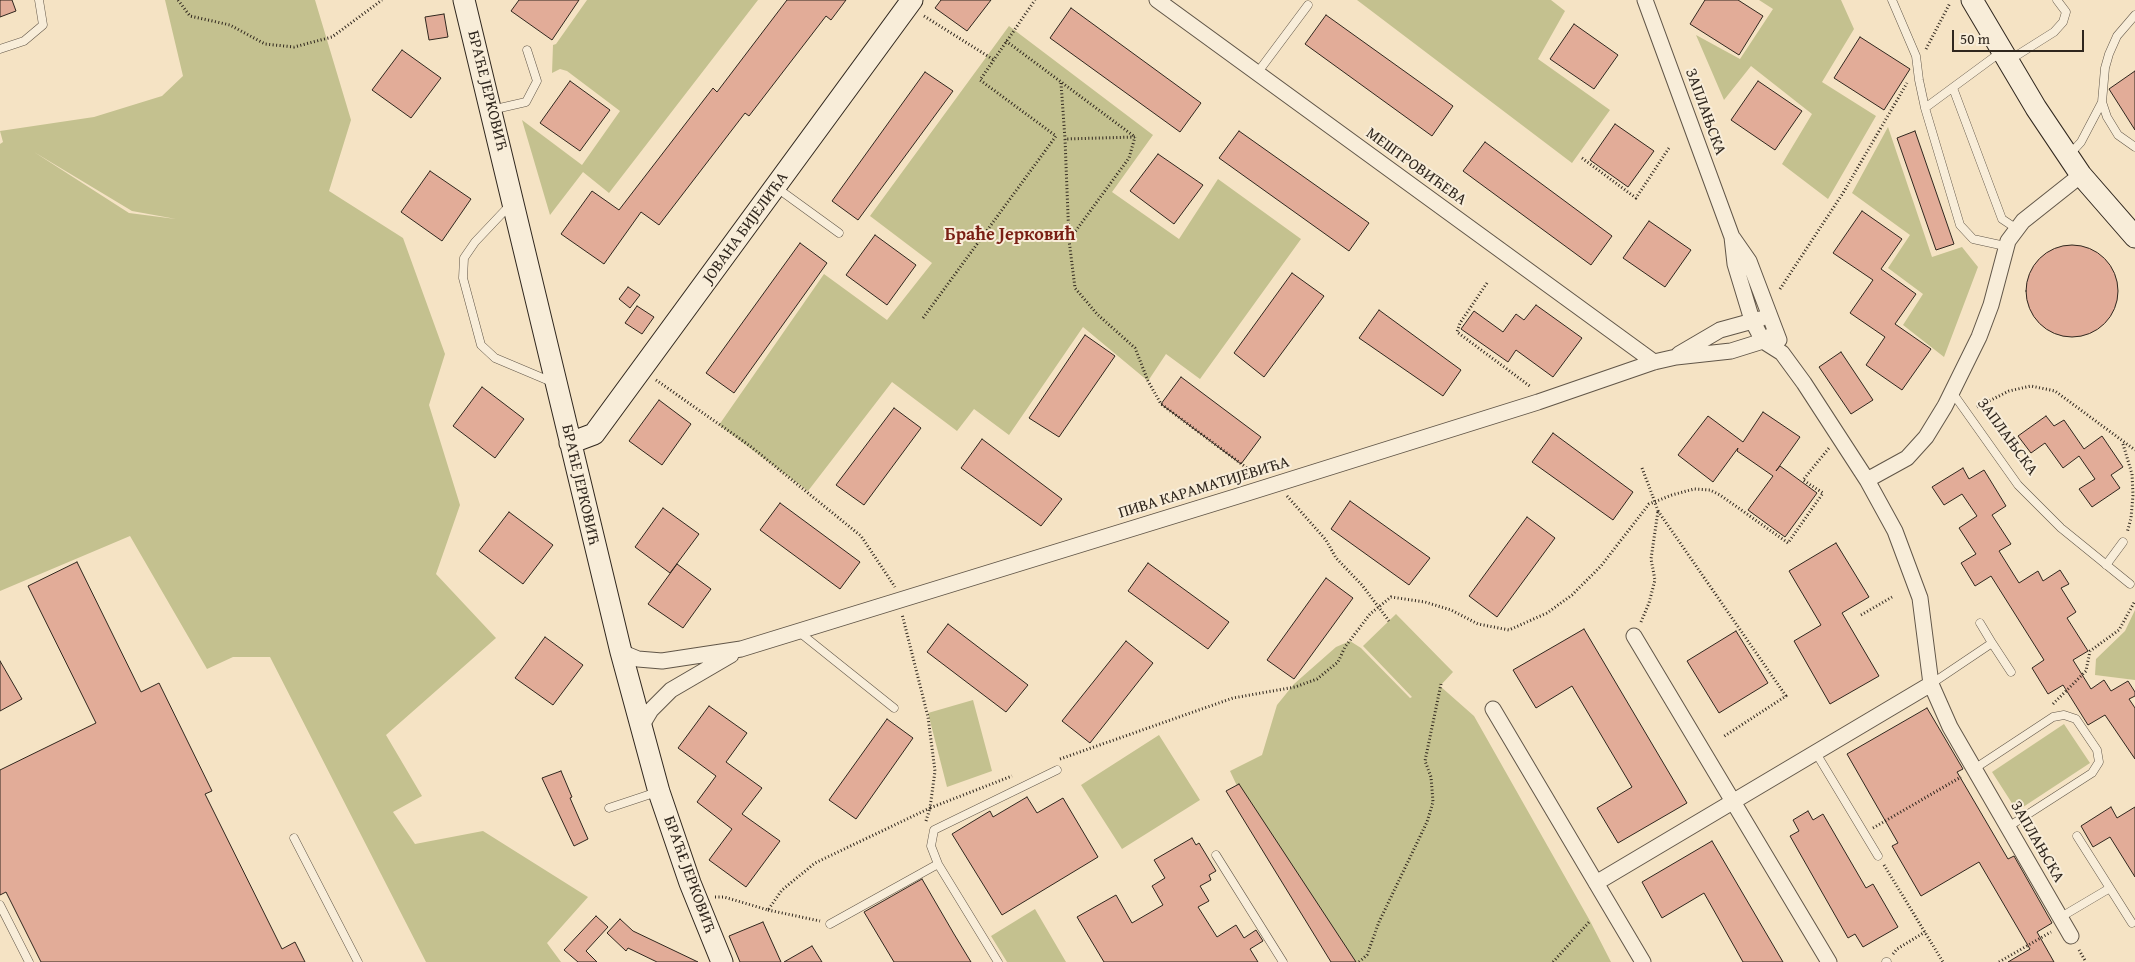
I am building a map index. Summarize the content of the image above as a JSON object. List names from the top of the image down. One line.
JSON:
{"streets":{"street":["БРАЋЕ ЈЕРКОВИЋ","ЗАПЛАЊСКА","МЕШТРОВИЋЕВА","ЈОВАНА БИЈЕЛИЋА","ПИВА КАРАМАТИЈЕВИЋА"]},"crossings":[["БРАЋЕ ЈЕРКОВИЋ","ЈОВАНА БИЈЕЛИЋА"],["БРАЋЕ ЈЕРКОВИЋ","ПИВА КАРАМАТИЈЕВИЋА"],["ЗАПЛАЊСКА","ПИВА КАРАМАТИЈЕВИЋА"],["МЕШТРОВИЋЕВА","ПИВА КАРАМАТИЈЕВИЋА"]],"districts":["Браће Јерковић"],"scale_bar":"50 m"}
